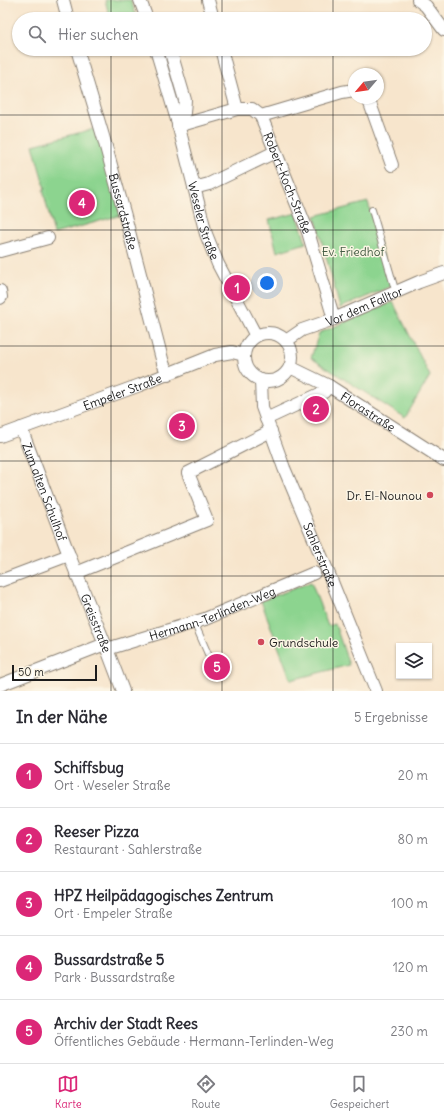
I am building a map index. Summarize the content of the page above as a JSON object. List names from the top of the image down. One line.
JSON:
{"streets":{"street":["Robert-Koch-Straße","Bussardstraße","Weseler Straße","Vor dem Falltor","Empeler Straße","Florastraße","Zum alten Schulhof","Sahlerstraße","Hermann-Terlinden-Weg","Greisstraße"]},"crossings":[["Robert-Koch-Straße","Weseler Straße"],["Robert-Koch-Straße","Vor dem Falltor"],["Bussardstraße","Empeler Straße"],["Weseler Straße","Vor dem Falltor"],["Weseler Straße","Empeler Straße"],["Weseler Straße","Florastraße"],["Weseler Straße","Sahlerstraße"],["Vor dem Falltor","Empeler Straße"],["Vor dem Falltor","Florastraße"],["Vor dem Falltor","Sahlerstraße"],["Empeler Straße","Florastraße"],["Empeler Straße","Zum alten Schulhof"],["Empeler Straße","Sahlerstraße"],["Florastraße","Sahlerstraße"],["Zum alten Schulhof","Greisstraße"],["Sahlerstraße","Hermann-Terlinden-Weg"],["Hermann-Terlinden-Weg","Greisstraße"]],"parks":["Ev. Friedhof"],"places":["Dr. El-Nounou","Grundschule"],"scale_bar":"50 m","north":"bottom left","page":{"search":"Hier suchen","pins":["4","1","2","3","5"],"scale":"50 m","heading":["In der Nähe","5 Ergebnisse"],"list":[{"mark":"1","name":"Schiffsbug","note":"Ort · Weseler Straße","value":"20 m"},{"mark":"2","name":"Reeser Pizza","note":"Restaurant · Sahlerstraße","value":"80 m"},{"mark":"3","name":"HPZ Heilpädagogisches Zentrum","note":"Ort · Empeler Straße","value":"100 m"},{"mark":"4","name":"Bussardstraße 5","note":"Park · Bussardstraße","value":"120 m"},{"mark":"5","name":"Archiv der Stadt Rees","note":"Öffentliches Gebäude · Hermann-Terlinden-Weg","value":"230 m"}],"nav":["Karte","Route","Gespeichert"]}}
